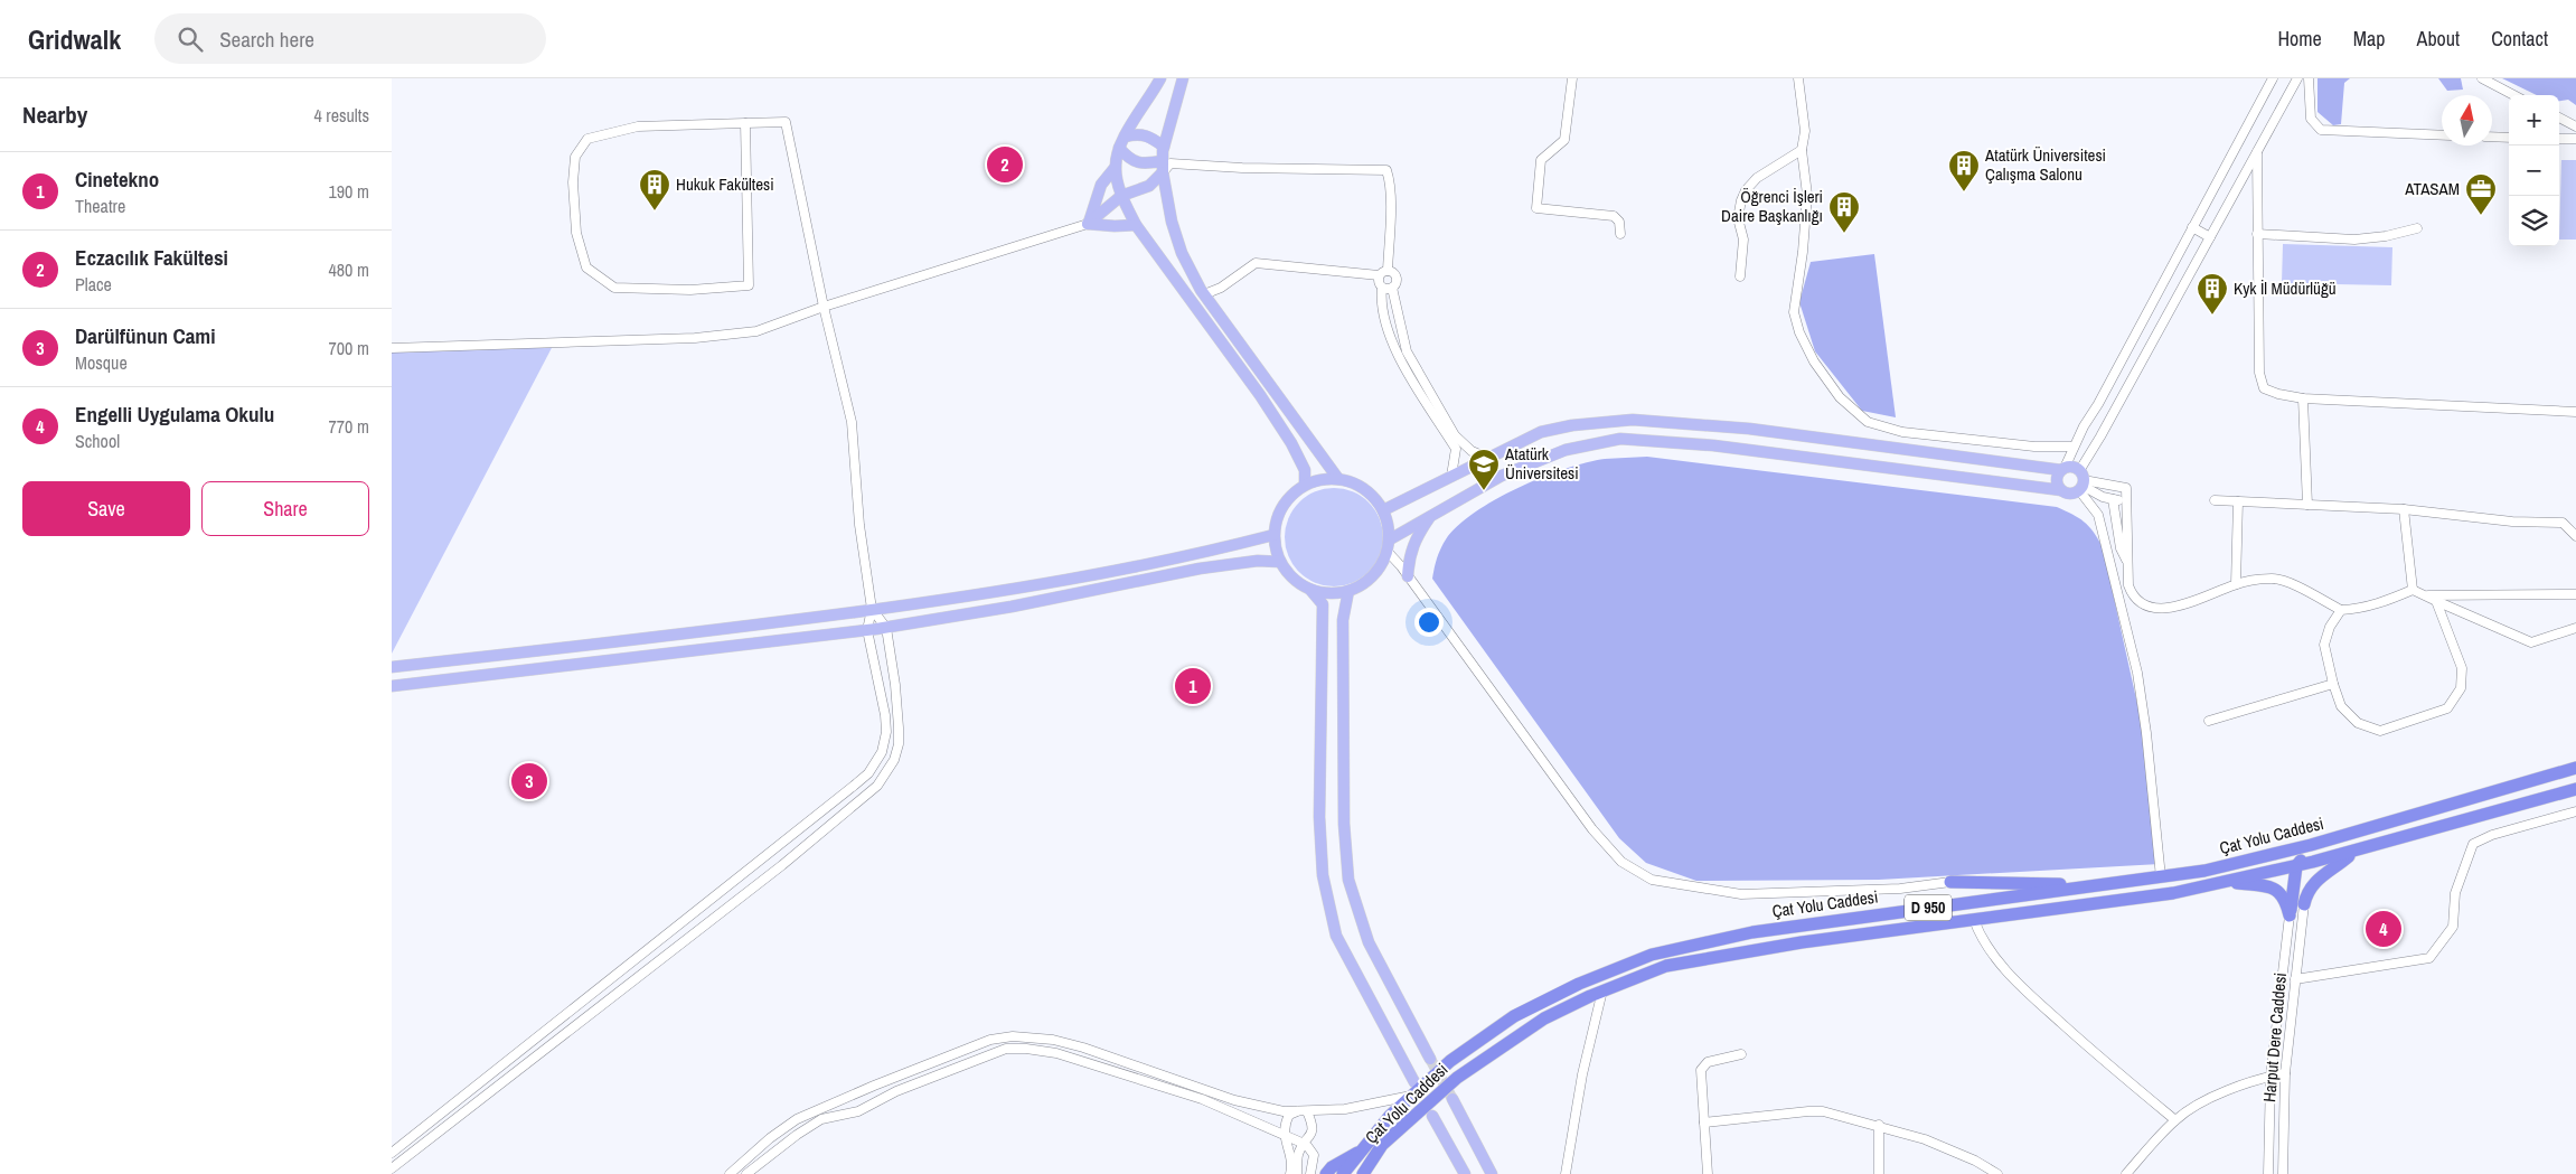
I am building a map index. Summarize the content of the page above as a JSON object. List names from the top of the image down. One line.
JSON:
{"streets":{"highway":["Çat Yolu Caddesi","D 950"],"street":["Harput Dere Caddesi"]},"places":{"building":["Atatürk Üniversitesi Çalışma Salonu","Hukuk Fakültesi","Öğrenci İşleri Daire Başkanlığı","Kyk İl Müdürlüğü"],"office":["ATASAM"],"school or university":["Atatürk Üniversitesi"]},"north":"top","page":{"header":"Gridwalk","search":"Search here","nav":["Home","Map","About","Contact"],"heading":["Nearby","4 results"],"map_buttons":["+","−"],"pins":["2","1","3","4"],"list":[{"mark":"1","name":"Cinetekno","note":"Theatre","value":"190 m"},{"mark":"2","name":"Eczacılık Fakültesi","note":"Place","value":"480 m"},{"mark":"3","name":"Darülfünun Cami","note":"Mosque","value":"700 m"},{"mark":"4","name":"Engelli Uygulama Okulu","note":"School","value":"770 m"}],"buttons":["Save","Share"]}}
